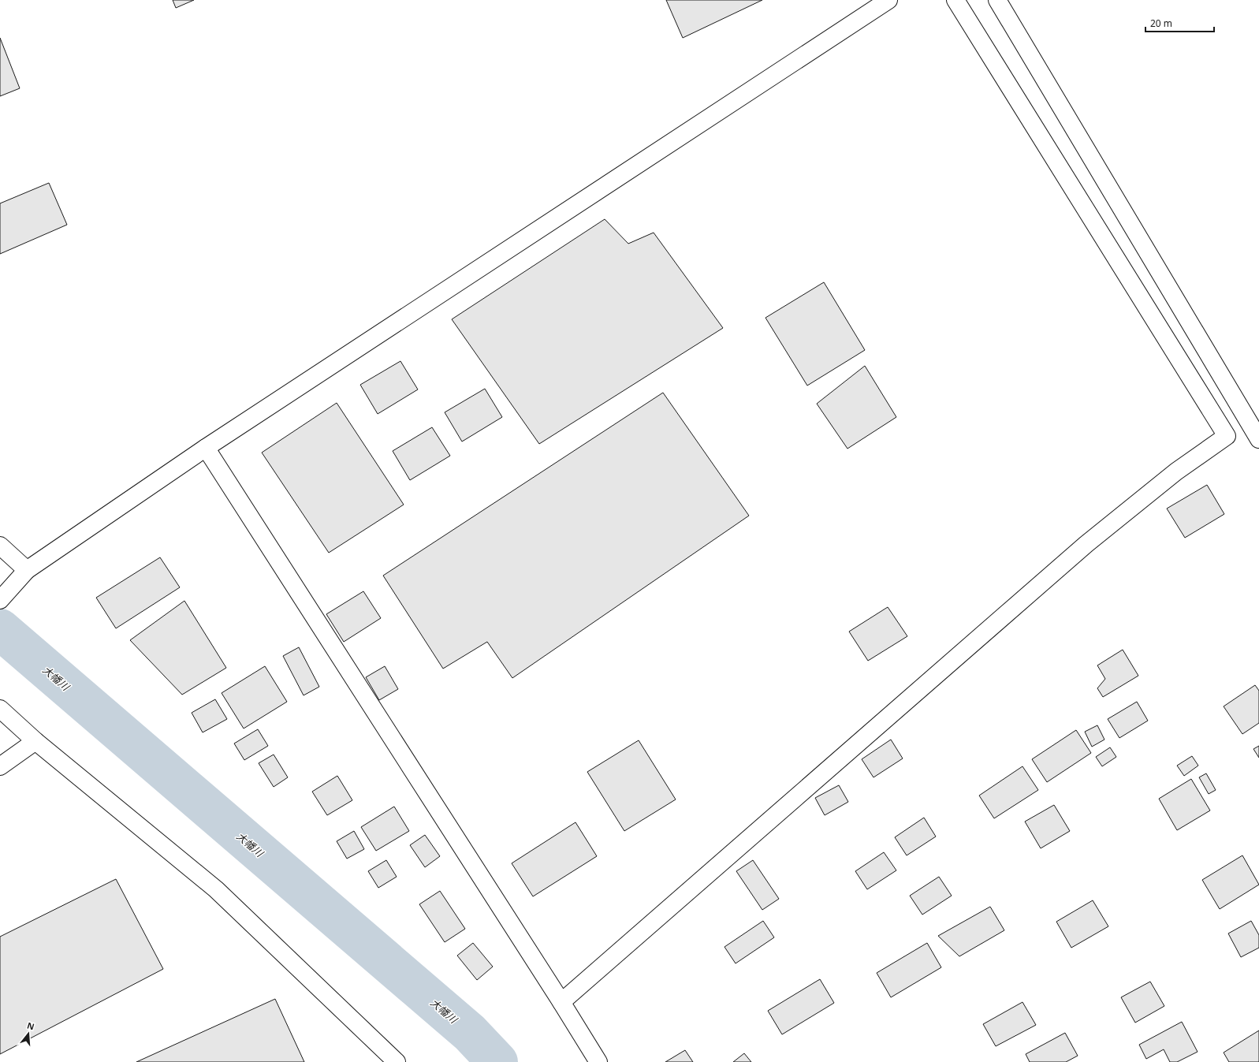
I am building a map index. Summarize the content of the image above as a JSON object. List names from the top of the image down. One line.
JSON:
{"water":["大幡川"],"scale_bar":"20 m","north":"top"}
